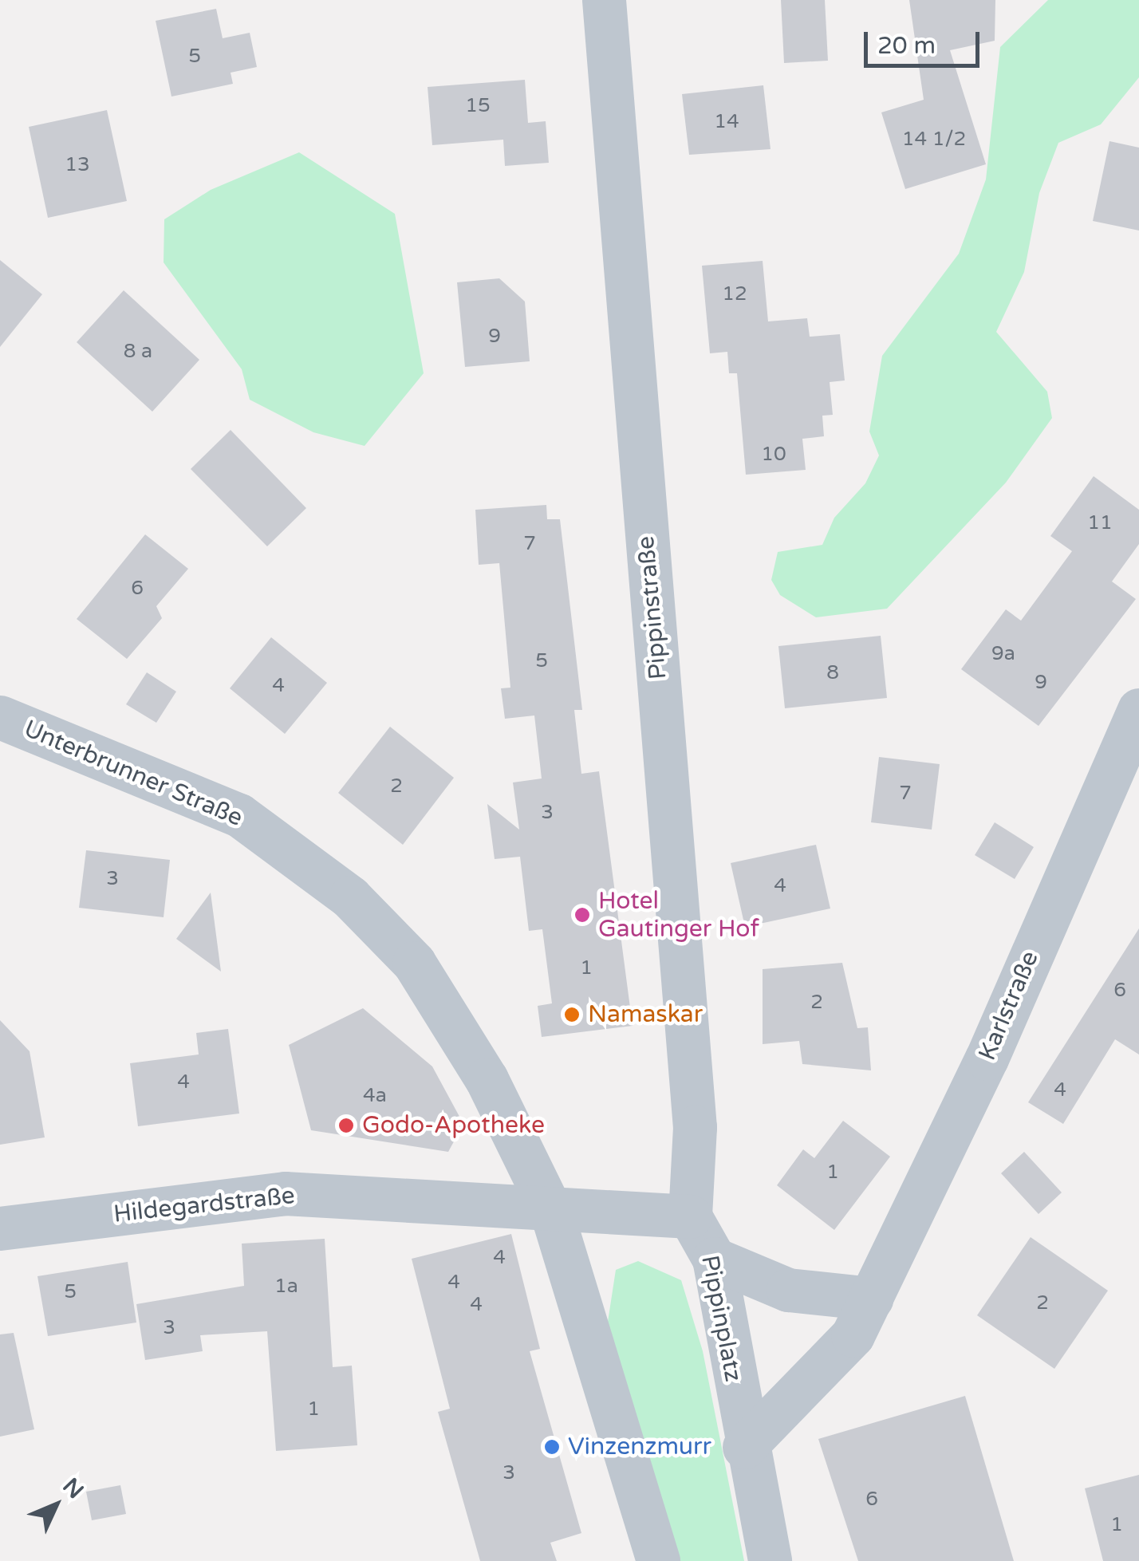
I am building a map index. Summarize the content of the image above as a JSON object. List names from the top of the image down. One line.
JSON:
{"streets":{"street":["Pippinstraße","Unterbrunner Straße","Karlstraße","Hildegardstraße","Pippinplatz"]},"crossings":[["Pippinstraße","Pippinplatz"],["Unterbrunner Straße","Hildegardstraße"],["Karlstraße","Pippinplatz"]],"places":["Hotel Gautinger Hof","Namaskar","Godo-Apotheke","Vinzenzmurr"],"house_numbers":["5","15","14","14 1/2","13","12","9","8 a","10","11","7","6","9a","5","8","9","4","2","7","3","3","4","1","6","2","4","4","4a","1","4","4","1a","5","2","4","3","1","3","6","1"],"scale_bar":"20 m","north":"top right"}
